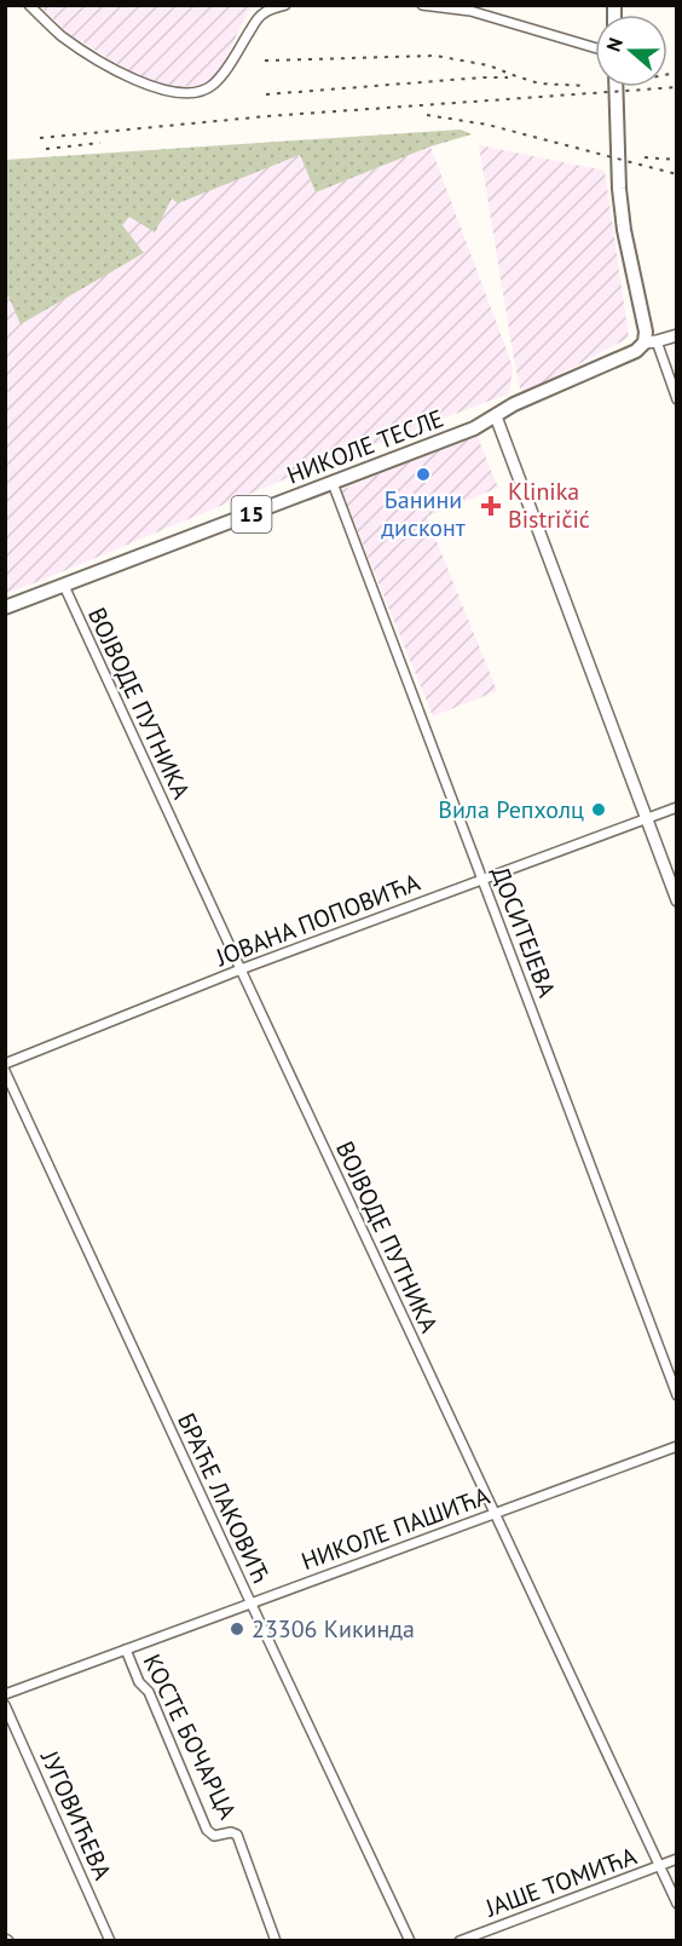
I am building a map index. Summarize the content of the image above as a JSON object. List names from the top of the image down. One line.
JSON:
{"streets":{"main road":["НИКОЛЕ ТЕСЛЕ","15"],"street":["ВОЈВОДЕ ПУТНИКА","ЈОВАНА ПОПОВИЋА","ДОСИТЕЈЕВА","БРАЋЕ ЛАКОВИЋ","НИКОЛЕ ПАШИЋА","КОСТЕ БОЧАРЦА","ЈУГОВИЋЕВА","ЈАШЕ ТОМИЋА"]},"crossings":[["НИКОЛЕ ТЕСЛЕ","15"],["НИКОЛЕ ТЕСЛЕ","ВОЈВОДЕ ПУТНИКА"],["НИКОЛЕ ТЕСЛЕ","ДОСИТЕЈЕВА"],["ВОЈВОДЕ ПУТНИКА","ЈОВАНА ПОПОВИЋА"],["ВОЈВОДЕ ПУТНИКА","НИКОЛЕ ПАШИЋА"],["ВОЈВОДЕ ПУТНИКА","ЈАШЕ ТОМИЋА"],["ЈОВАНА ПОПОВИЋА","ДОСИТЕЈЕВА"],["БРАЋЕ ЛАКОВИЋ","НИКОЛЕ ПАШИЋА"],["НИКОЛЕ ПАШИЋА","КОСТЕ БОЧАРЦА"]],"places":{"other":["Банини дисконт","Вила Репхолц","23306 Кикинда"],"health":["Klinika Bistričić"]},"north":"left"}
